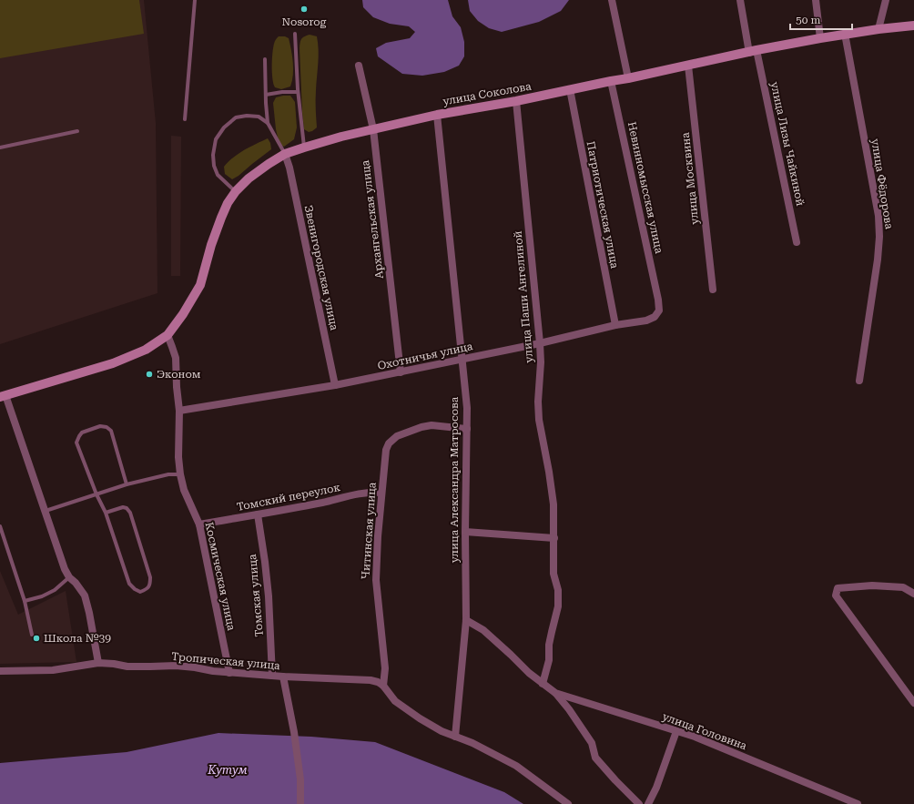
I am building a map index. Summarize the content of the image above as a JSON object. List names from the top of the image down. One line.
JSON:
{"streets":{"main road":["улица Соколова"],"street":["улица Лизы Чайкиной","улица Москвина","улица Фёдорова","Невинномысская улица","Патриотическая улица","Архангельская улица","Звенигородская улица","улица Паши Ангелиной","Охотничья улица","улица Александра Матросова","Томский переулок","Читинская улица","Космическая улица","Томская улица","Тропическая улица","улица Головина"]},"crossings":[["улица Соколова","улица Лизы Чайкиной"],["улица Соколова","улица Москвина"],["улица Соколова","улица Фёдорова"],["улица Соколова","Невинномысская улица"],["улица Соколова","Патриотическая улица"],["улица Соколова","Архангельская улица"],["улица Соколова","Звенигородская улица"],["улица Соколова","улица Паши Ангелиной"],["улица Соколова","улица Александра Матросова"],["улица Соколова","Космическая улица"],["Невинномысская улица","Охотничья улица"],["Патриотическая улица","Охотничья улица"],["Архангельская улица","Охотничья улица"],["Звенигородская улица","Охотничья улица"],["улица Паши Ангелиной","Охотничья улица"],["улица Паши Ангелиной","улица Головина"],["Охотничья улица","улица Александра Матросова"],["Охотничья улица","Космическая улица"],["улица Александра Матросова","Читинская улица"],["улица Александра Матросова","улица Головина"],["Томский переулок","Читинская улица"],["Томский переулок","Космическая улица"],["Томский переулок","Томская улица"],["Читинская улица","Тропическая улица"],["Космическая улица","Тропическая улица"],["Томская улица","Тропическая улица"]],"water":["Кутум"],"places":["Nosorog","Эконом","Школа №39"],"scale_bar":"50 m"}
